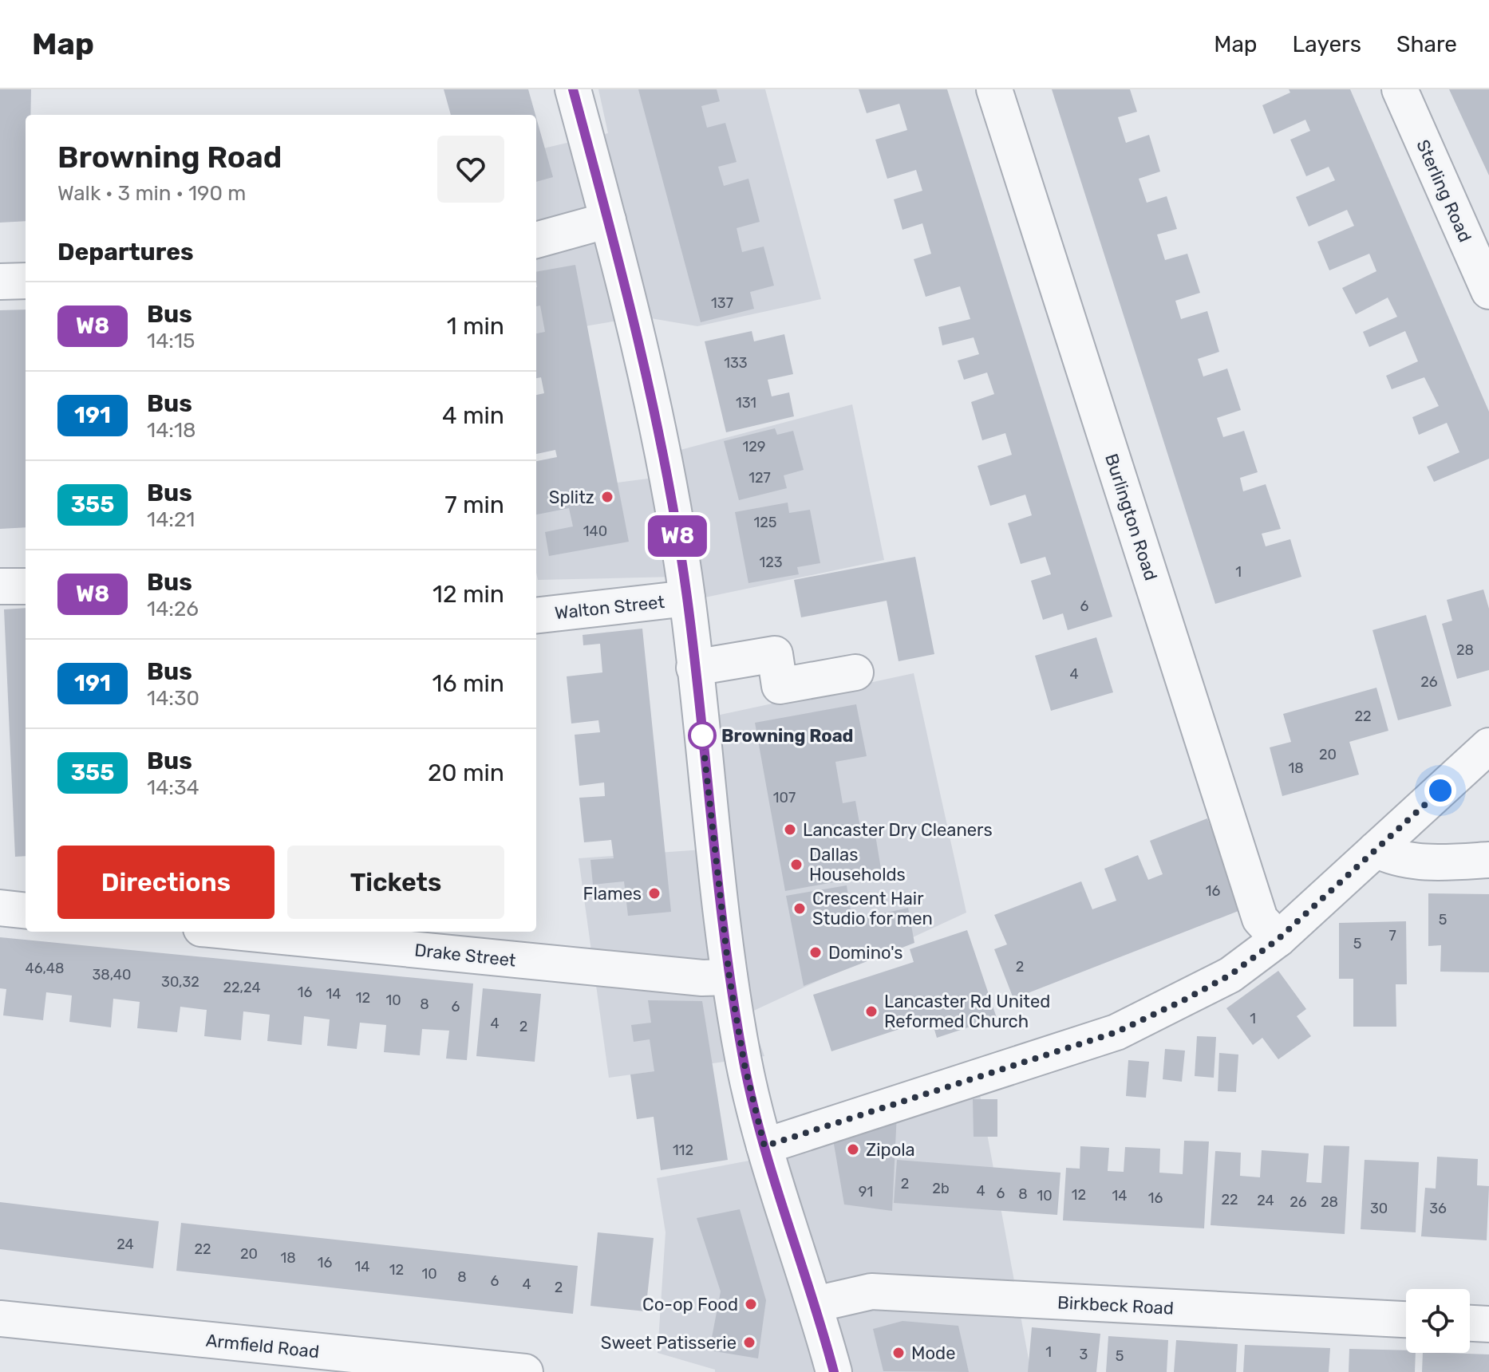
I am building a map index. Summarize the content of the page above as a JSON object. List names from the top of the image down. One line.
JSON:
{"streets":{"street":["Sterling Road","Burlington Road","Walton Street","Drake Street","Birkbeck Road","Armfield Road"]},"places":["Splitz","Browning Road","Lancaster Dry Cleaners","Dallas Households","Flames","Crescent Hair Studio for men","Domino's","Lancaster Rd United Reformed Church","Zipola","Co-op Food","Sweet Patisserie","Mode"],"lines":["bus line W8"],"house_numbers":["137","133","131","129","127","125","140","123","1","6","28","4","26","22","20","18","107","16","5","7","5","2","46,48","38,40","30,32","22,24","16","14","12","10","8","6","1","4","2","112","2","2b","4","91","6","8","12","10","14","16","22","24","26","28","30","36","24","22","20","18","16","14","12","10","8","6","4","2","1","3","5"],"page":{"header":"Map","nav":["Map","Layers","Share"],"on_map":"W8","heading":[["Browning Road","Walk · 3 min · 190 m"],"Departures"],"list":[{"mark":"W8","name":"Bus","note":"14:15","value":"1 min"},{"mark":"191","name":"Bus","note":"14:18","value":"4 min"},{"mark":"355","name":"Bus","note":"14:21","value":"7 min"},{"mark":"W8","name":"Bus","note":"14:26","value":"12 min"},{"mark":"191","name":"Bus","note":"14:30","value":"16 min"},{"mark":"355","name":"Bus","note":"14:34","value":"20 min"}],"buttons":["Directions","Tickets"]}}
